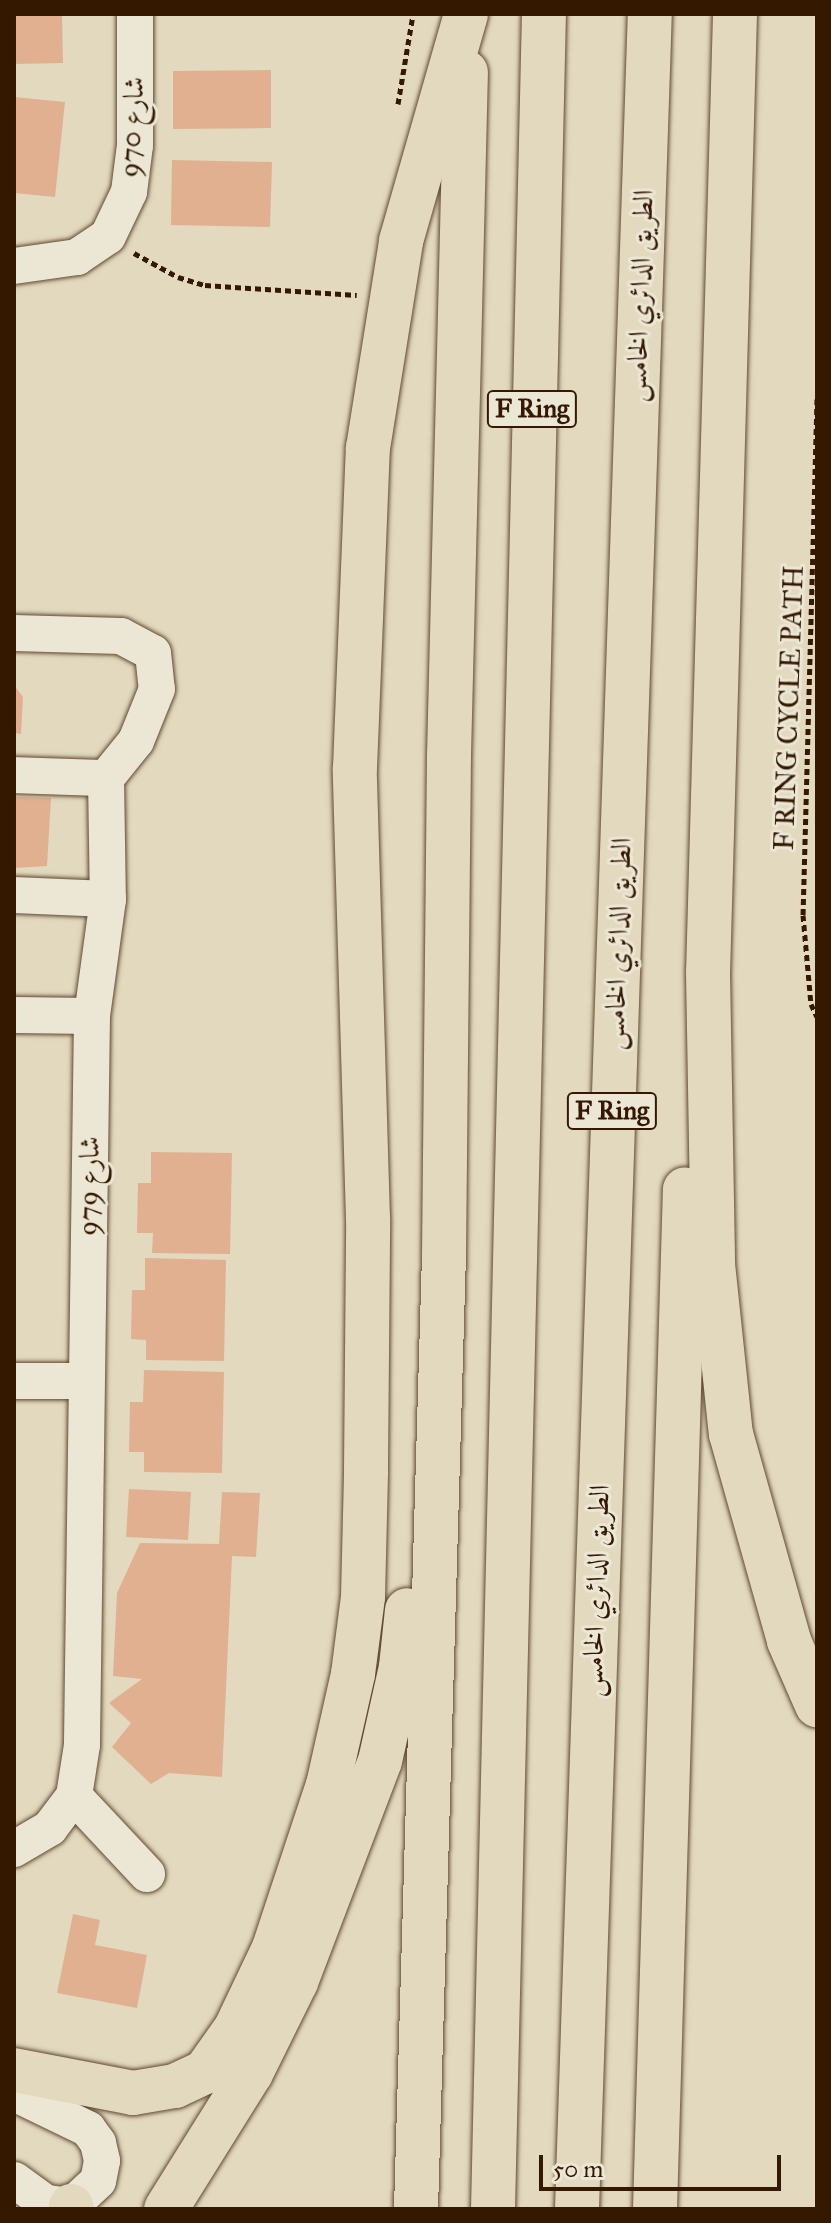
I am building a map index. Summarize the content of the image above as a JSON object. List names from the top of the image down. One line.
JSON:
{"streets":{"highway":["الطريق الدائري الخامس","F Ring"],"street":["شارع 970","شارع 979"],"path":["F RING CYCLE PATH"]},"scale_bar":"50 m"}
